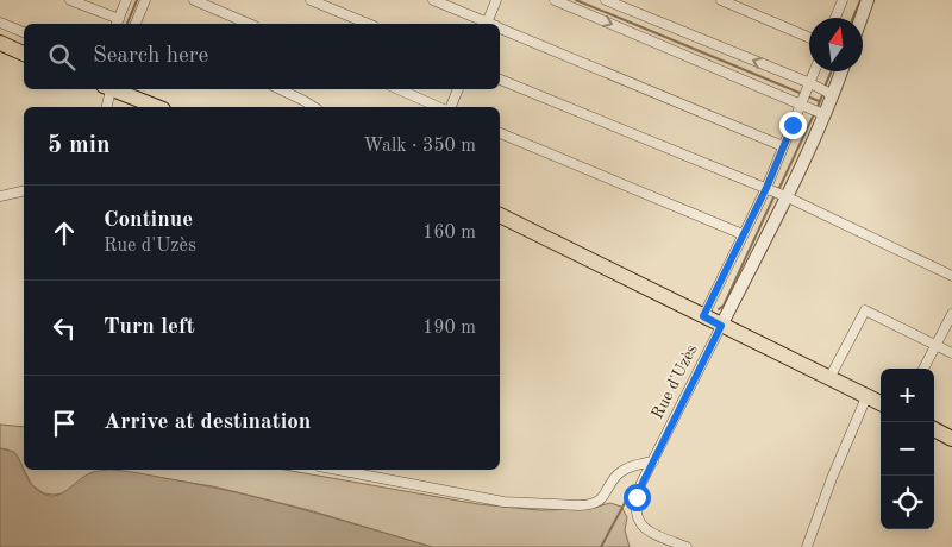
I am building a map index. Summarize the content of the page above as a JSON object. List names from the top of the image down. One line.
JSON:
{"streets":{"street":["Rue d'Uzès"]},"north":"top","page":{"search":"Search here","heading":["5 min","Walk · 350 m"],"list":[["Continue","Rue d'Uzès","160 m"],["Turn left","190 m"],"Arrive at destination"],"map_buttons":["+","−"]}}
